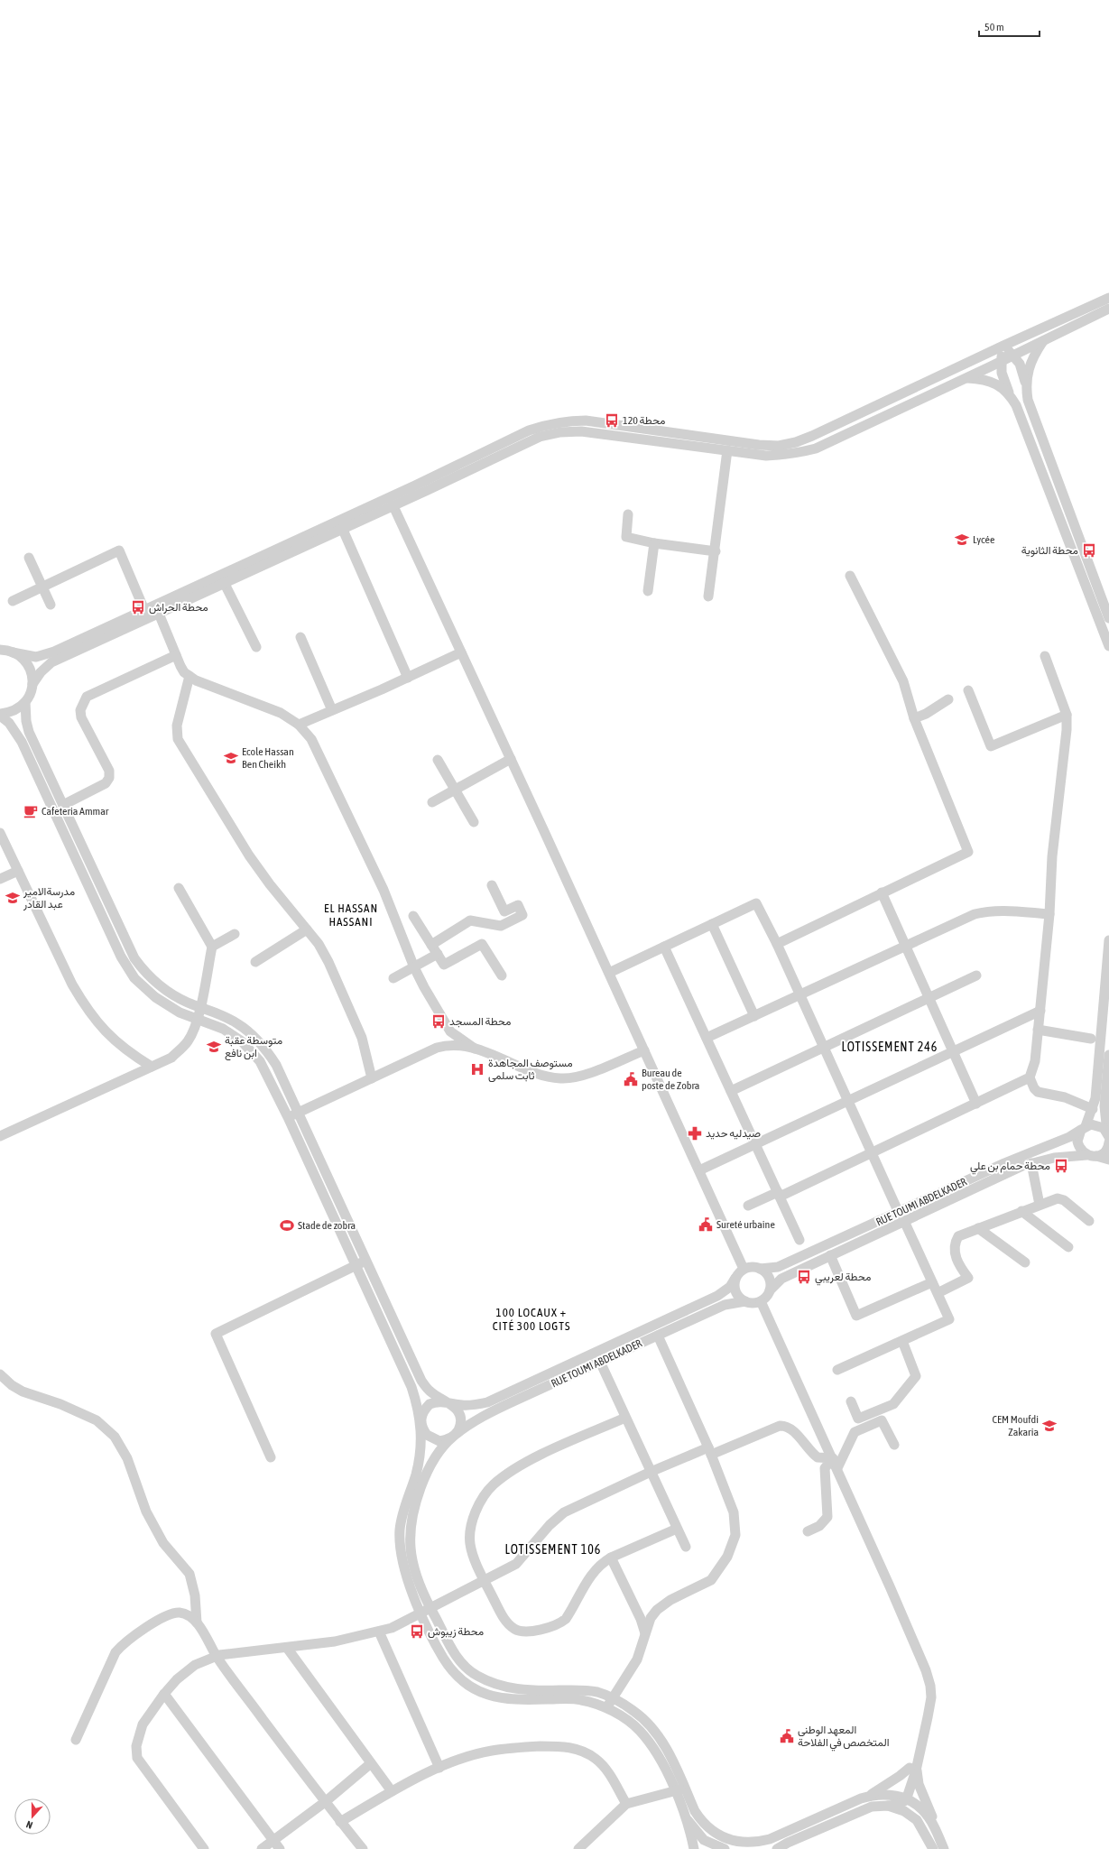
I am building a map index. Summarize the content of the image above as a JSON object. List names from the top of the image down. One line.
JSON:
{"streets":{"street":["RUE TOUMI ABDELKADER"]},"districts":["EL HASSAN HASSANI","LOTISSEMENT 246","100 LOCAUX + CITÉ 300 LOGTS","LOTISSEMENT 106"],"places":{"bus stop":["محطة 120","محطة الثانوية","محطة الحراش","محطة المسجد","محطة حمام بن علي","محطة لعريبي","محطة زيبوش"],"school or university":["Lycée","Ecole Hassan Ben Cheikh","مدرسةالامير عبد القادر","متوسطة عقبة ابن نافع","CEM Moufdi Zakaria"],"cafe":["Cafeteria Ammar"],"hospital":["مستوصف المجاهدة ثابت سلمى"],"public building":["Bureau de poste de Zobra","Sureté urbaine","المعهد الوطني المتخصص في الفلاحة"],"pharmacy":["صيدليه حديد"],"sports":["Stade de zobra"]},"scale_bar":"50 m","north":"bottom"}
